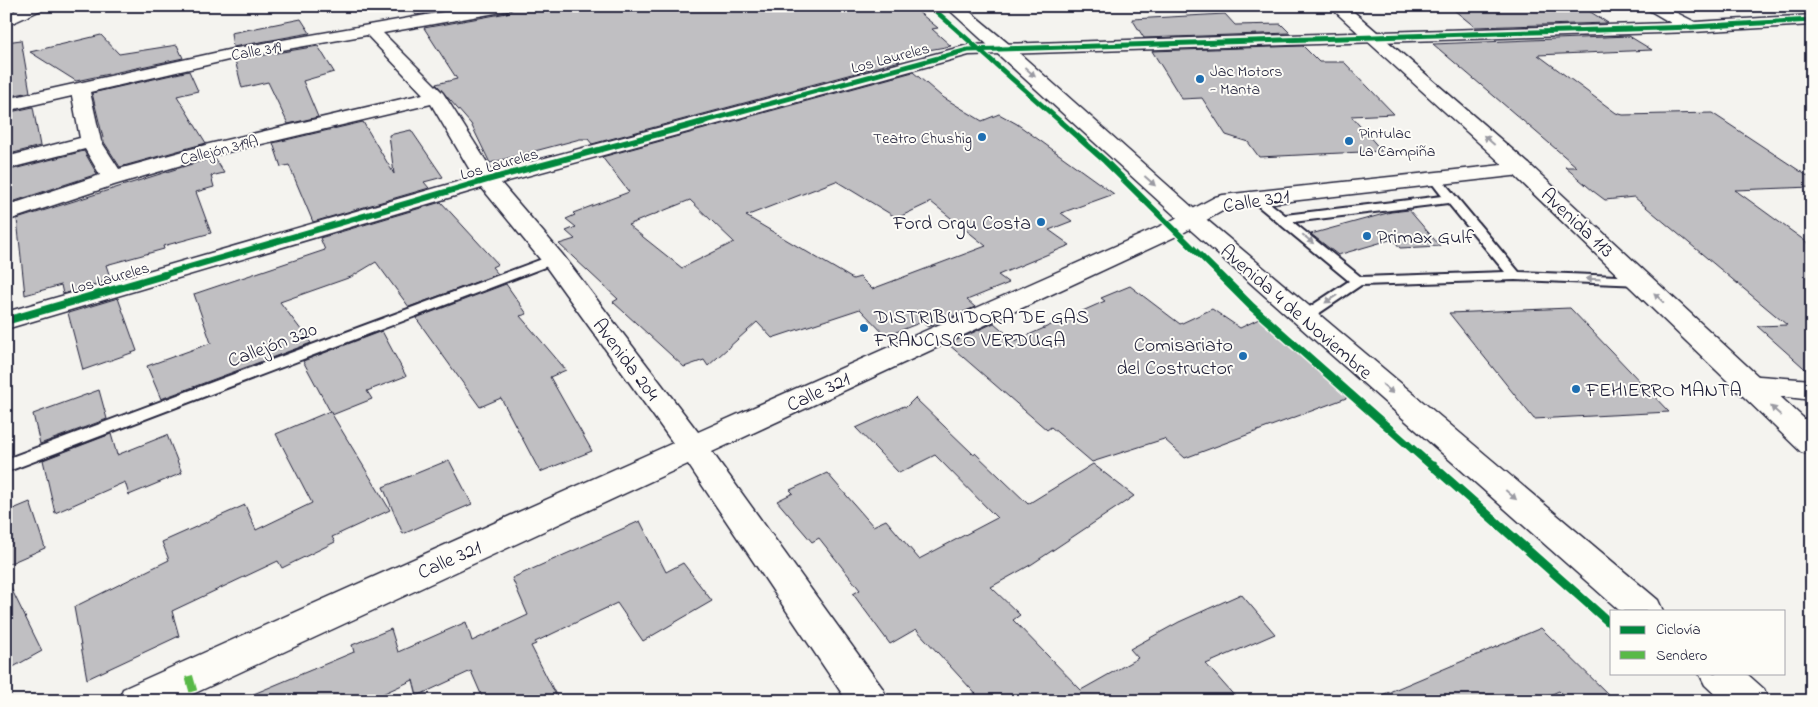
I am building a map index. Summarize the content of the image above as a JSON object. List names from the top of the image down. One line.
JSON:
{"streets":{"street":["Calle 319","Los Laureles","Callejón 319A","Calle 321","Avenida 113","Avenida 4 de Noviembre","Avenida 204"],"lane":["Callejón 320"]},"crossings":[["Calle 319","Avenida 204"],["Los Laureles","Avenida 113"],["Los Laureles","Avenida 4 de Noviembre"],["Los Laureles","Avenida 204"],["Callejón 319A","Avenida 204"],["Calle 321","Avenida 113"],["Calle 321","Avenida 4 de Noviembre"],["Calle 321","Avenida 204"],["Callejón 320","Avenida 204"]],"one_way":["Avenida 113","Avenida 4 de Noviembre"],"places":["Jac Motors - Manta","Teatro Chushig","Pintulac La Campiña","Ford Orgu Costa","Primax Gulf","DISTRIBUIDORA DE GAS FRANCISCO VERDUGA","Comisariato del Costructor","FEHIERRO MANTA"],"legend":["Ciclovía","Sendero"]}
